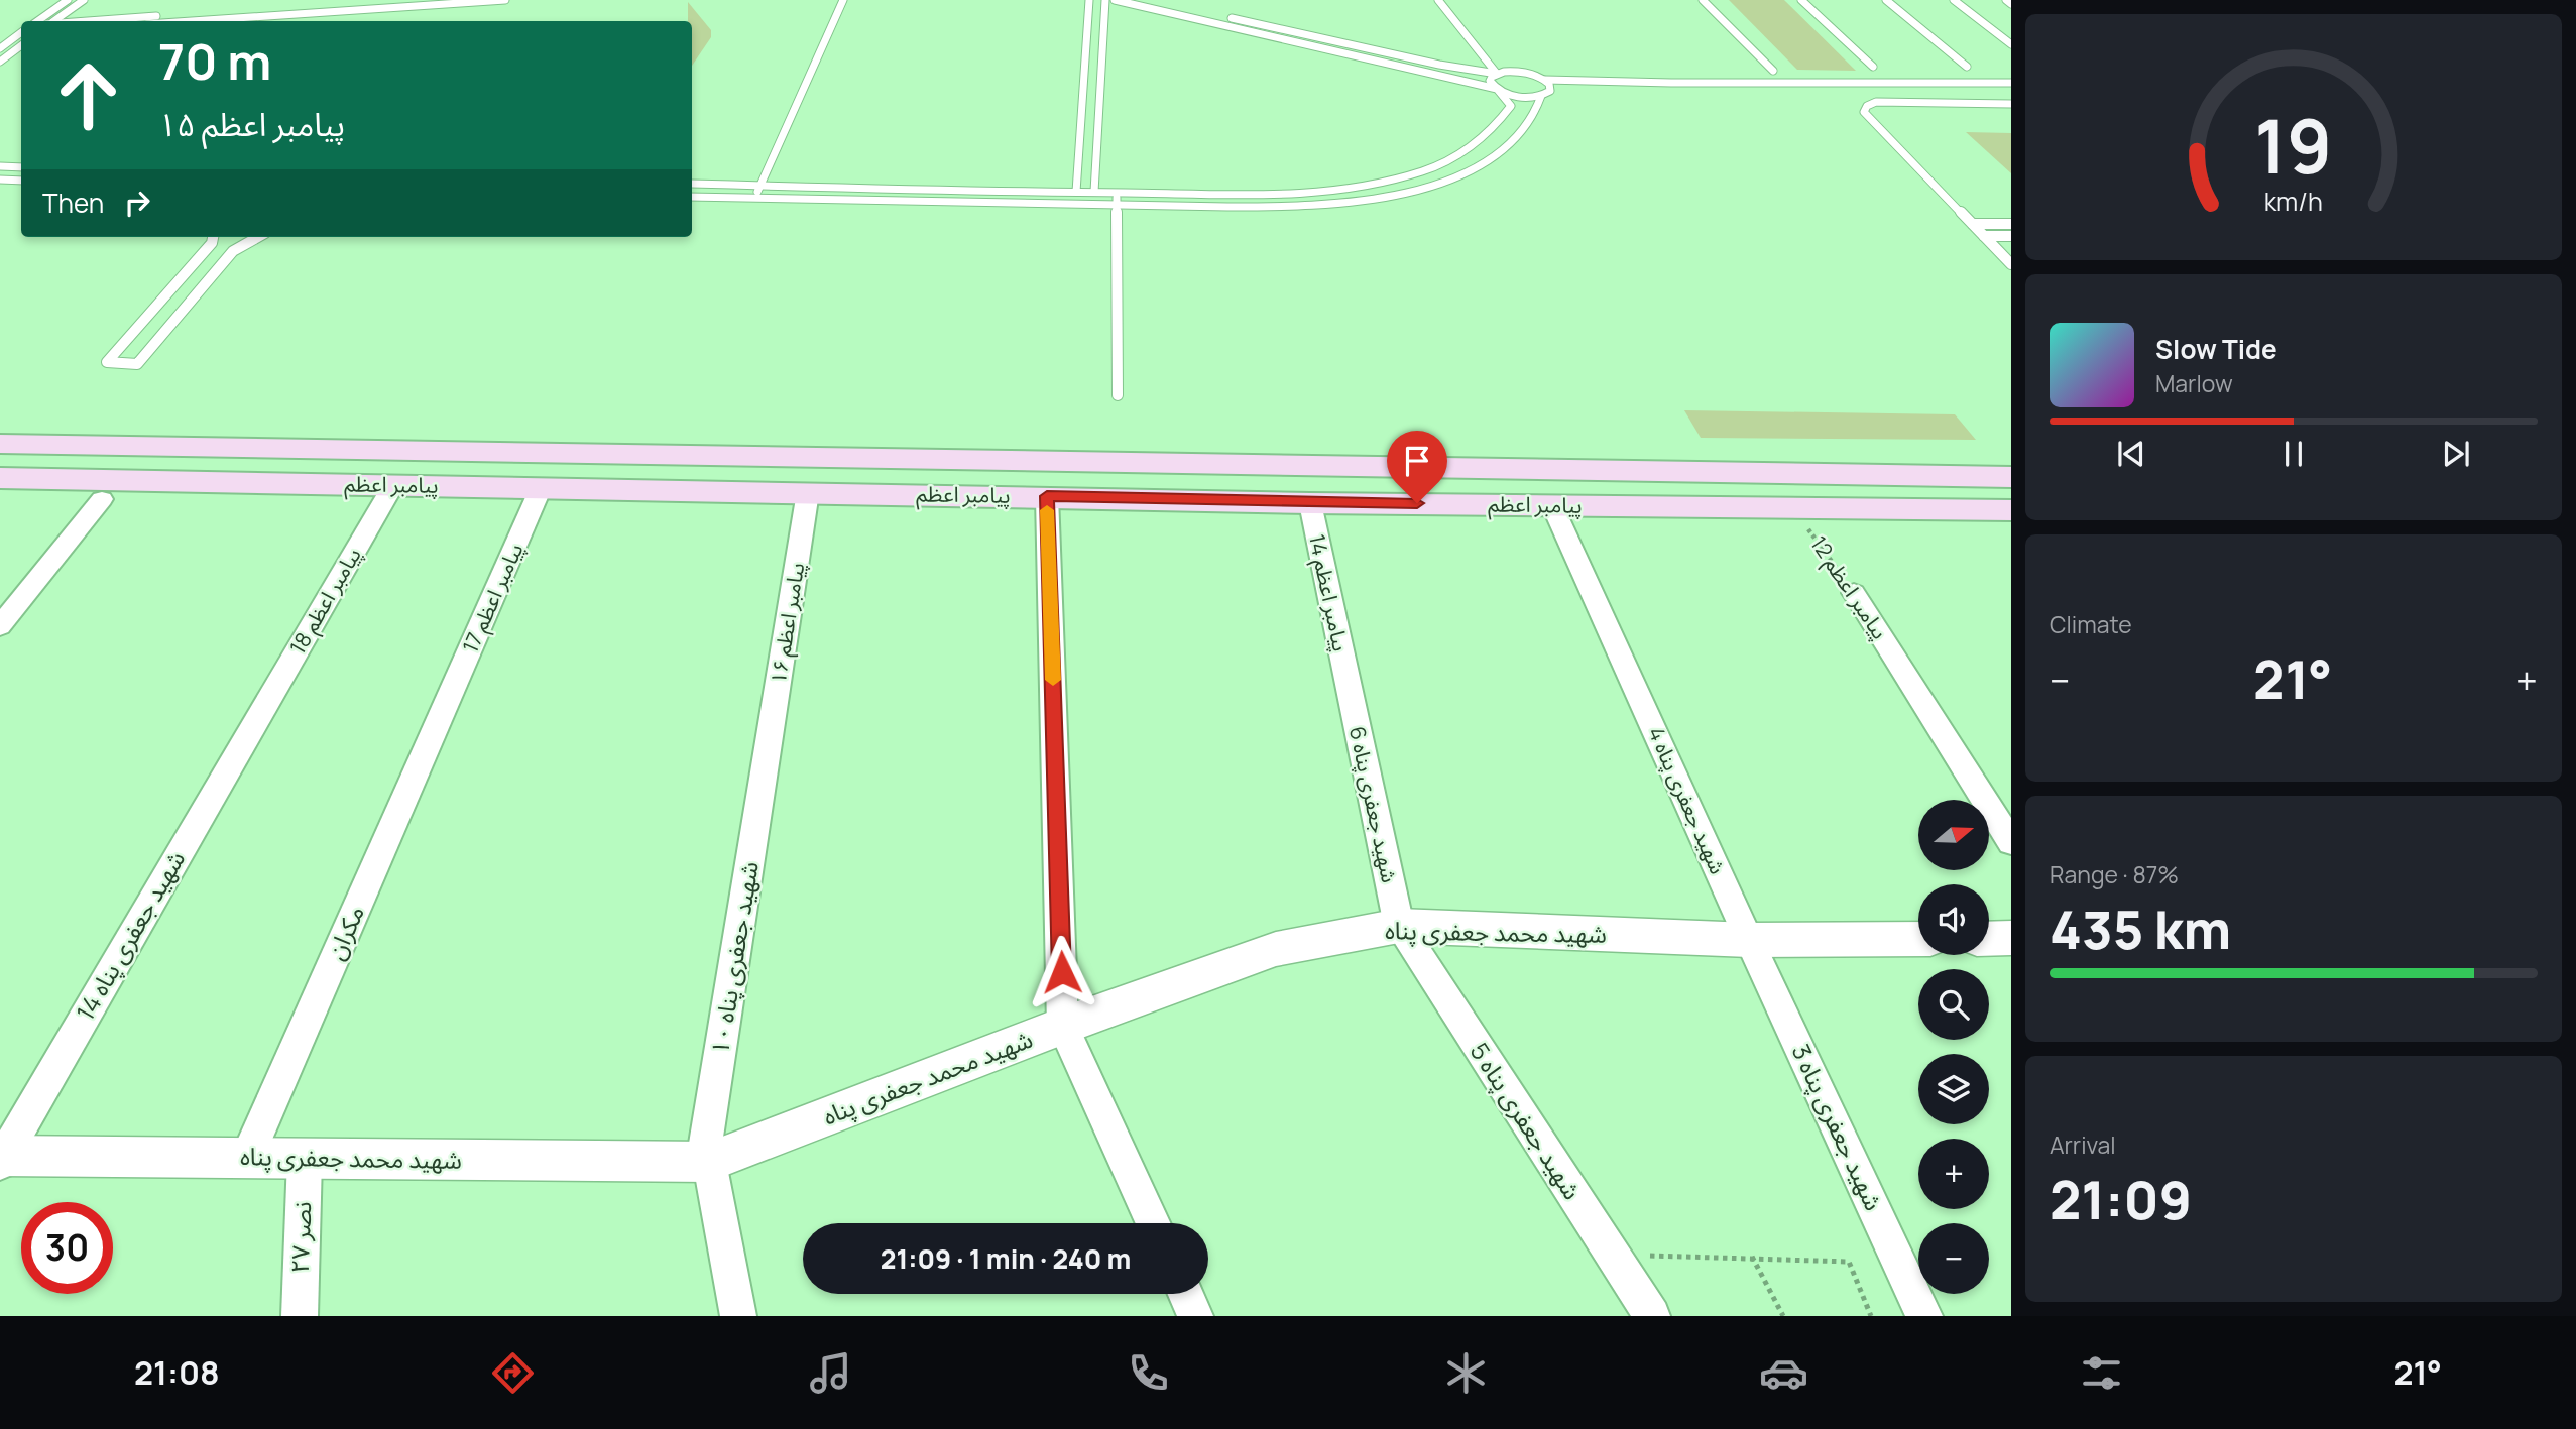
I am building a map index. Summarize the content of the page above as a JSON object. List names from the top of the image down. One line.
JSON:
{"streets":{"main road":["پیامبر اعظم"],"street":["پیامبر اعظم 12","پیامبر اعظم 14","پیامبر اعظم 17","پیامبر اعظم 18","پیامبر اعظم ۱۶","شهید جعفری پناه 4","شهید جعفری پناه 6","مکران","شهید محمد جعفری پناه","شهید جعفری پناه 14","شهید جعفری پناه ۱۰","شهید جعفری پناه 5","شهید جعفری پناه 3","نصر ۲۷"]},"crossings":[["پیامبر اعظم","پیامبر اعظم 12"],["پیامبر اعظم","پیامبر اعظم 14"],["پیامبر اعظم","پیامبر اعظم 17"],["پیامبر اعظم","پیامبر اعظم 18"],["پیامبر اعظم","پیامبر اعظم ۱۶"],["پیامبر اعظم","شهید جعفری پناه 4"],["پیامبر اعظم 14","شهید جعفری پناه 6"],["پیامبر اعظم 17","مکران"],["پیامبر اعظم 18","شهید جعفری پناه 14"],["پیامبر اعظم ۱۶","شهید جعفری پناه ۱۰"],["شهید جعفری پناه 4","شهید محمد جعفری پناه"],["شهید جعفری پناه 4","شهید جعفری پناه 3"],["شهید جعفری پناه 6","شهید محمد جعفری پناه"],["شهید جعفری پناه 6","شهید جعفری پناه 5"],["مکران","شهید محمد جعفری پناه"],["شهید محمد جعفری پناه","شهید جعفری پناه 14"],["شهید محمد جعفری پناه","شهید جعفری پناه ۱۰"],["شهید محمد جعفری پناه","شهید جعفری پناه 5"],["شهید محمد جعفری پناه","شهید جعفری پناه 3"],["شهید محمد جعفری پناه","نصر ۲۷"]],"north":"right","page":{"turn":["70 m","پیامبر اعظم ۱۵"],"then":"Then","song":["Slow Tide","Marlow"],"tile":["Climate",["Range · 87%","435 km"],["Arrival","21:09"]],"heat":["−","21°","+"],"map_buttons":["+","−"],"limit":"30","trip":"21:09 · 1 min · 240 m","tabs":["21:08","21°"],"gauge":["19","km/h"]}}
